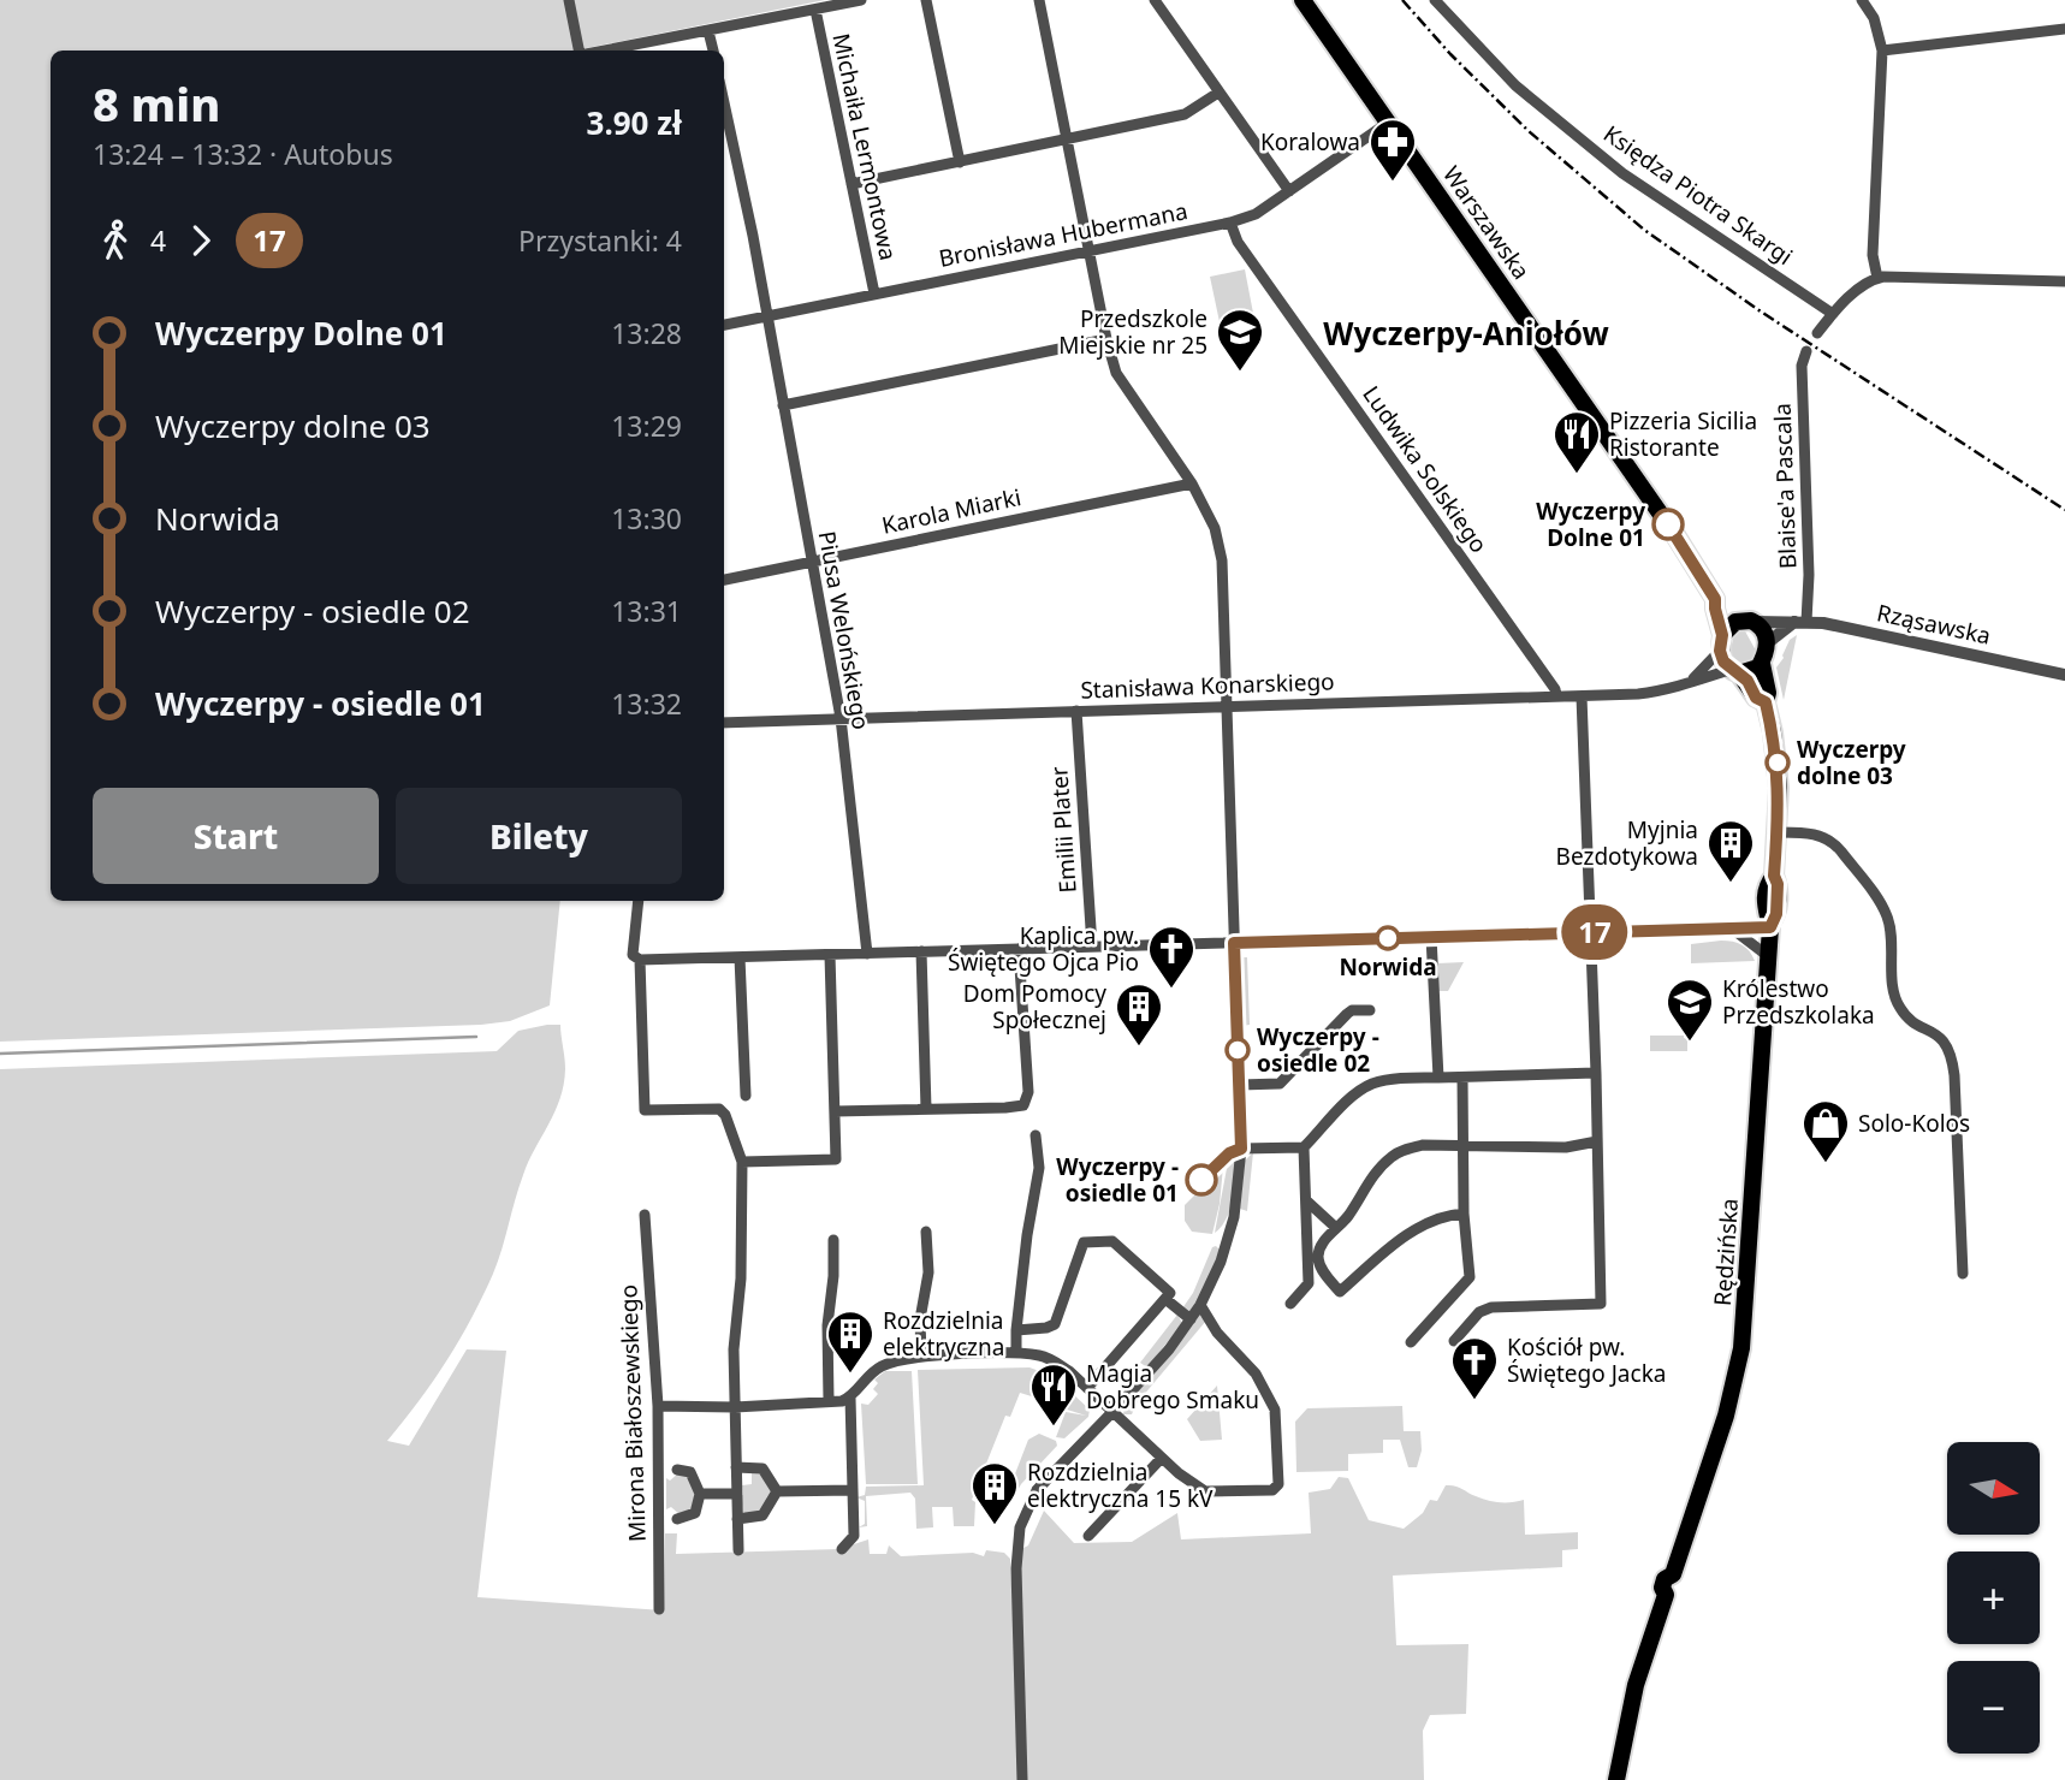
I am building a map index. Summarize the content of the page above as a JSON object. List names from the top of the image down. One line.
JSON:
{"streets":{"main road":["Warszawska","Rędzińska"],"street":["Michaiła Lermontowa","Księdza Piotra Skargi","Bronisława Hubermana","Ludwika Solskiego","Blaise'a Pascala","Karola Miarki","Rząsawska","Piusa Welońskiego","Stanisława Konarskiego","Emilii Plater","Mirona Białoszewskiego"]},"crossings":[["Michaiła Lermontowa","Bronisława Hubermana"],["Warszawska","Bronisława Hubermana"],["Warszawska","Rząsawska"],["Warszawska","Stanisława Konarskiego"],["Bronisława Hubermana","Ludwika Solskiego"],["Bronisława Hubermana","Piusa Welońskiego"],["Ludwika Solskiego","Stanisława Konarskiego"],["Blaise'a Pascala","Rząsawska"],["Karola Miarki","Piusa Welońskiego"],["Rząsawska","Stanisława Konarskiego"],["Piusa Welońskiego","Stanisława Konarskiego"],["Stanisława Konarskiego","Emilii Plater"]],"districts":["Wyczerpy-Aniołów"],"places":{"pharmacy":["Koralowa"],"school or university":["Przedszkole Miejskie nr 25","Królestwo Przedszkolaka"],"restaurant":["Pizzeria Sicilia Ristorante","Magia Dobrego Smaku"],"other":["Wyczerpy Dolne 01","Wyczerpy dolne 03","Norwida","Wyczerpy - osiedle 02","Wyczerpy - osiedle 01"],"building":["Myjnia Bezdotykowa","Dom Pomocy Społecznej","Rozdzielnia elektryczna","Rozdzielnia elektryczna 15 kV"],"church":["Kaplica pw. Świętego Ojca Pio","Kościół pw. Świętego Jacka"],"shop":["Solo-Kolos"]},"lines":["bus line 17"],"north":"right","page":{"on_map":"17","heading":["8 min","13:24 – 13:32 · Autobus","3.90 zł"],"legs":["4","17","Przystanki: 4"],"list":[{"name":"Wyczerpy Dolne 01","value":"13:28"},{"name":"Wyczerpy dolne 03","value":"13:29"},{"name":"Norwida","value":"13:30"},{"name":"Wyczerpy - osiedle 02","value":"13:31"},{"name":"Wyczerpy - osiedle 01","value":"13:32"}],"buttons":["Start","Bilety"],"map_buttons":["+","−"]}}
